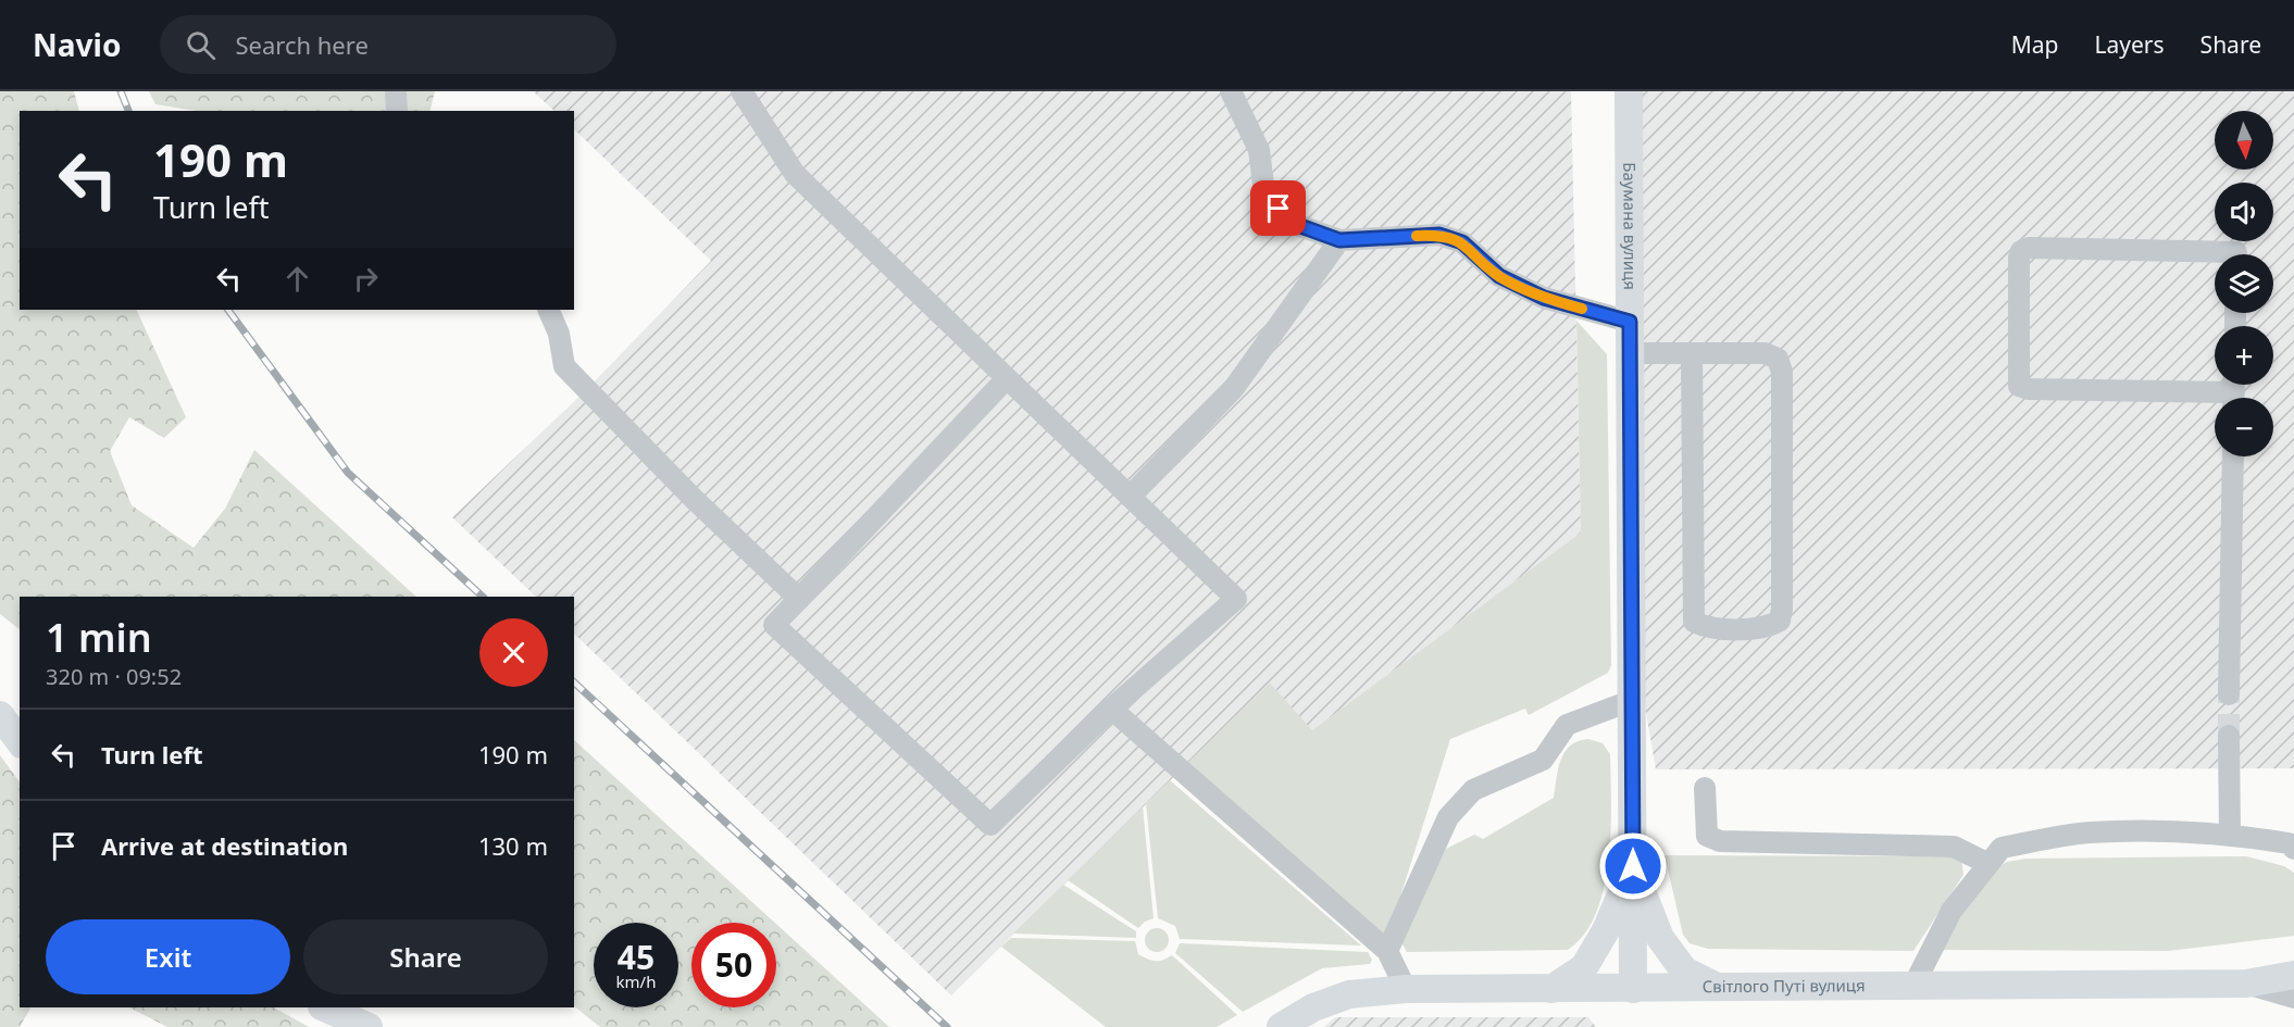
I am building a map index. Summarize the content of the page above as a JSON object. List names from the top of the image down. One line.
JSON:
{"streets":{"main road":["Баумана вулиця","Світлого Путі вулиця"]},"crossings":[["Баумана вулиця","Світлого Путі вулиця"]],"north":"bottom","page":{"header":"Navio","search":"Search here","nav":["Map","Layers","Share"],"map_buttons":["+","−"],"turn":["190 m","Turn left"],"heading":["1 min","320 m · 09:52"],"list":[{"name":"Turn left","value":"190 m"},{"name":"Arrive at destination","value":"130 m"}],"buttons":["Exit","Share"],"speed":"45 km/h","limit":"50"}}
